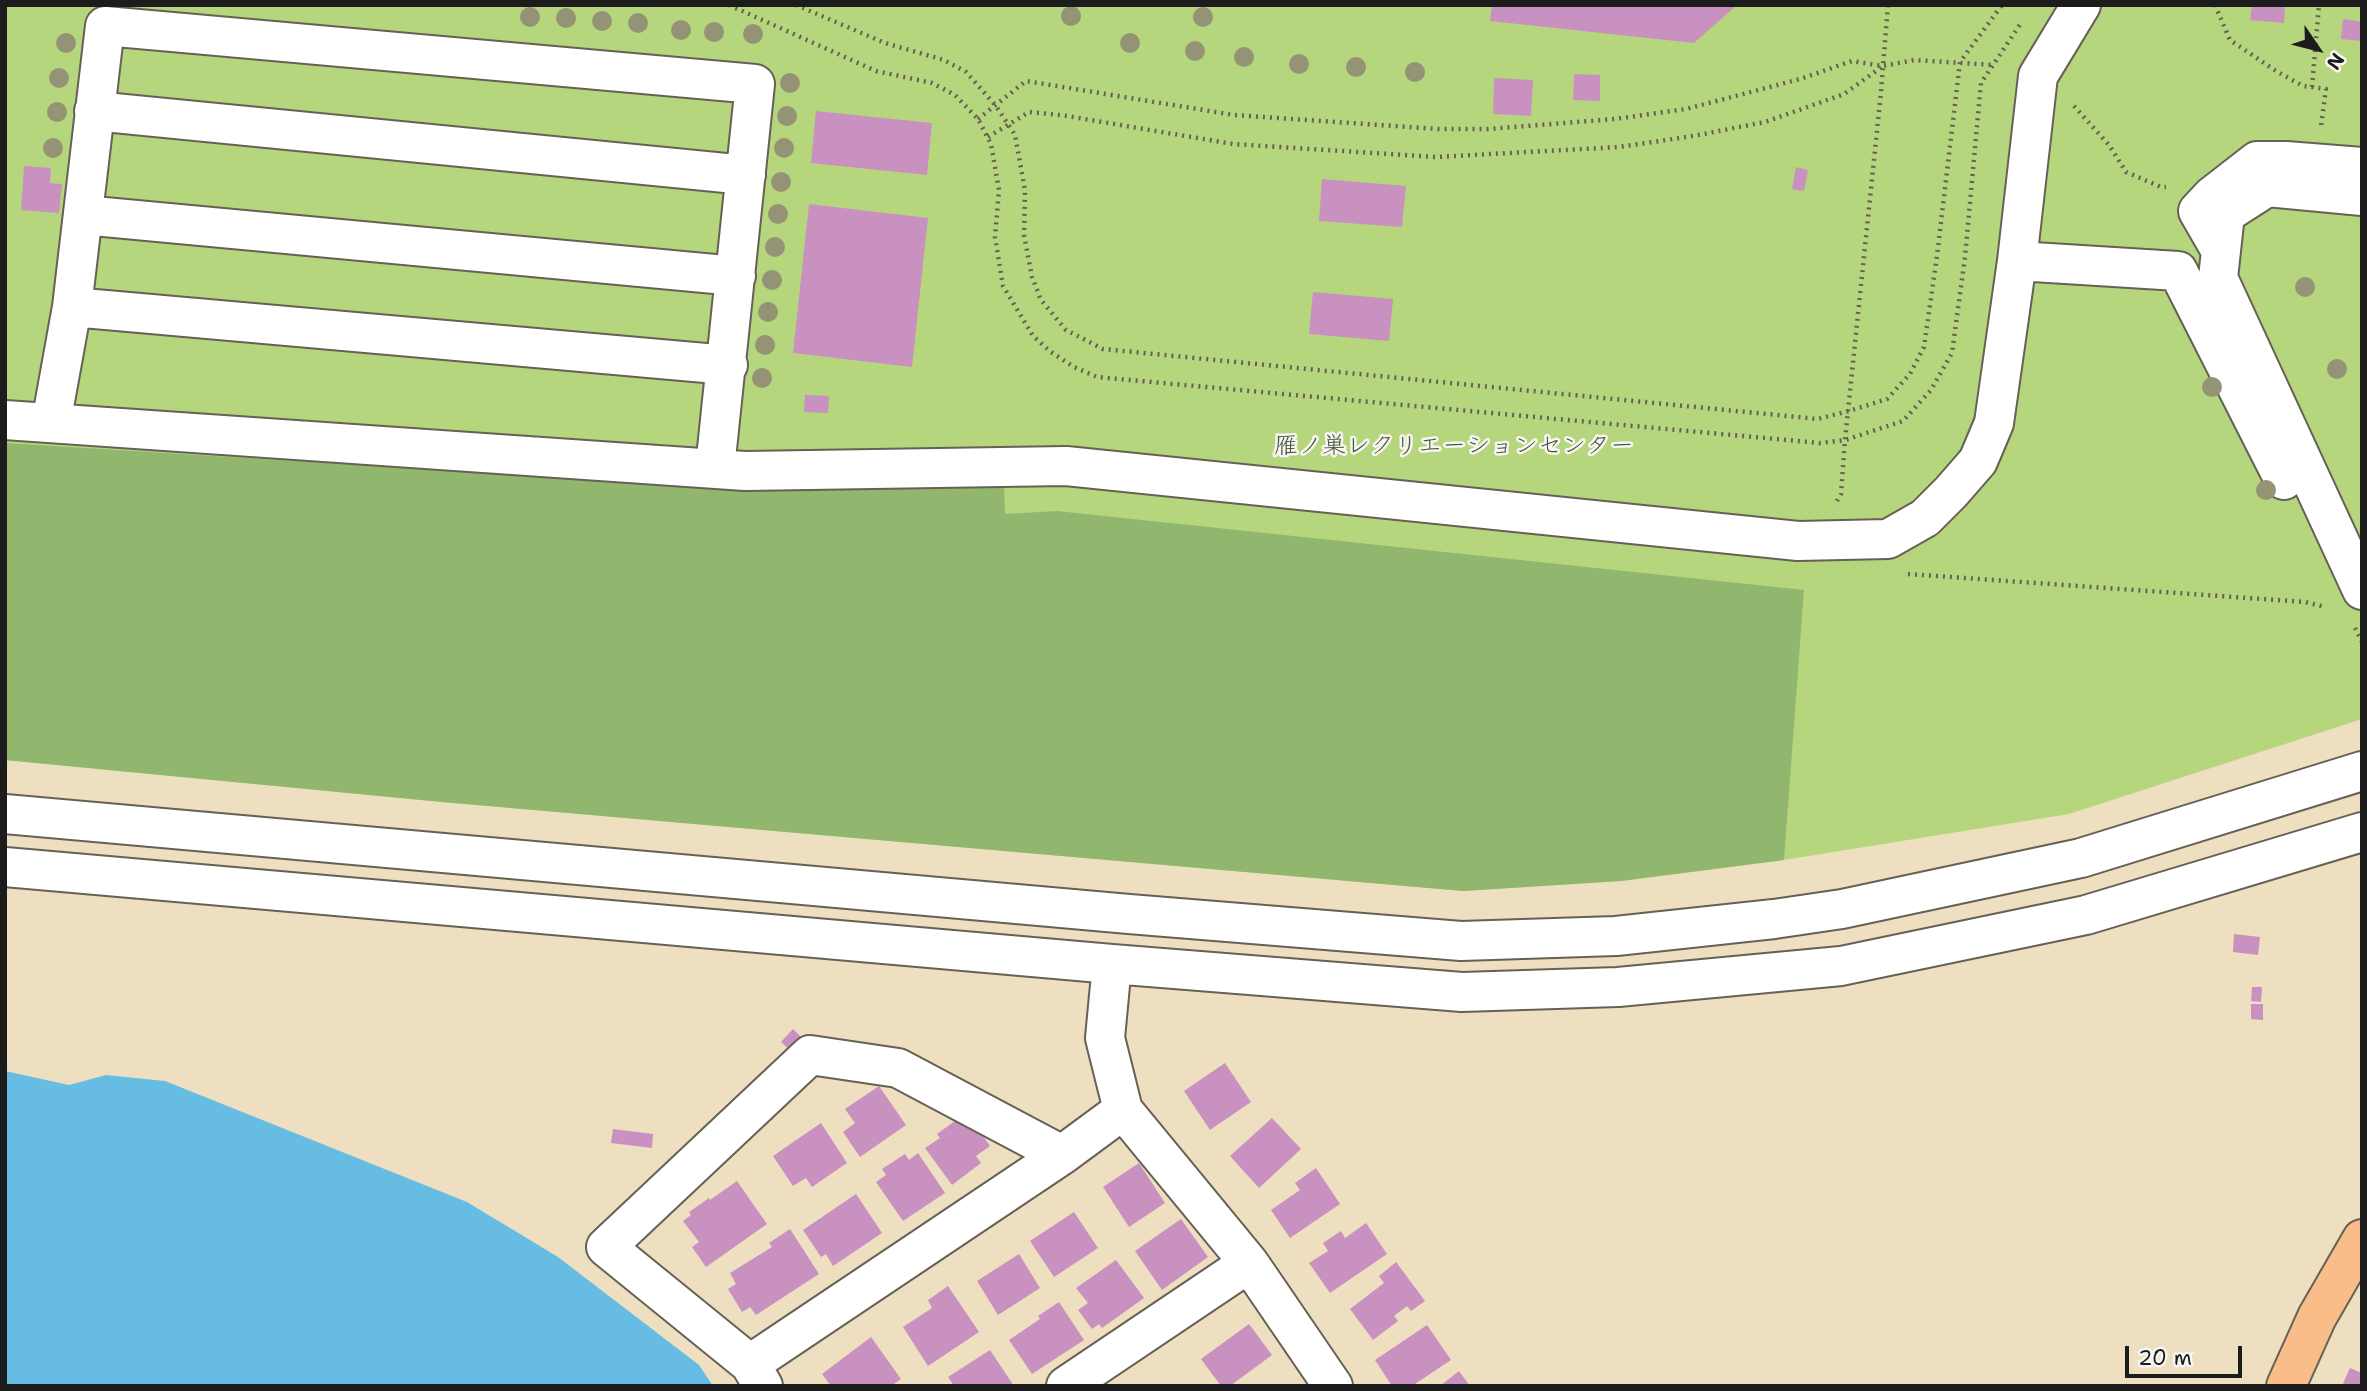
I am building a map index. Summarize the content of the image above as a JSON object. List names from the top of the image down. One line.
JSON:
{"parks":["雁ノ巣レクリエーションセンター"],"scale_bar":"20 m","north":"bottom right"}
